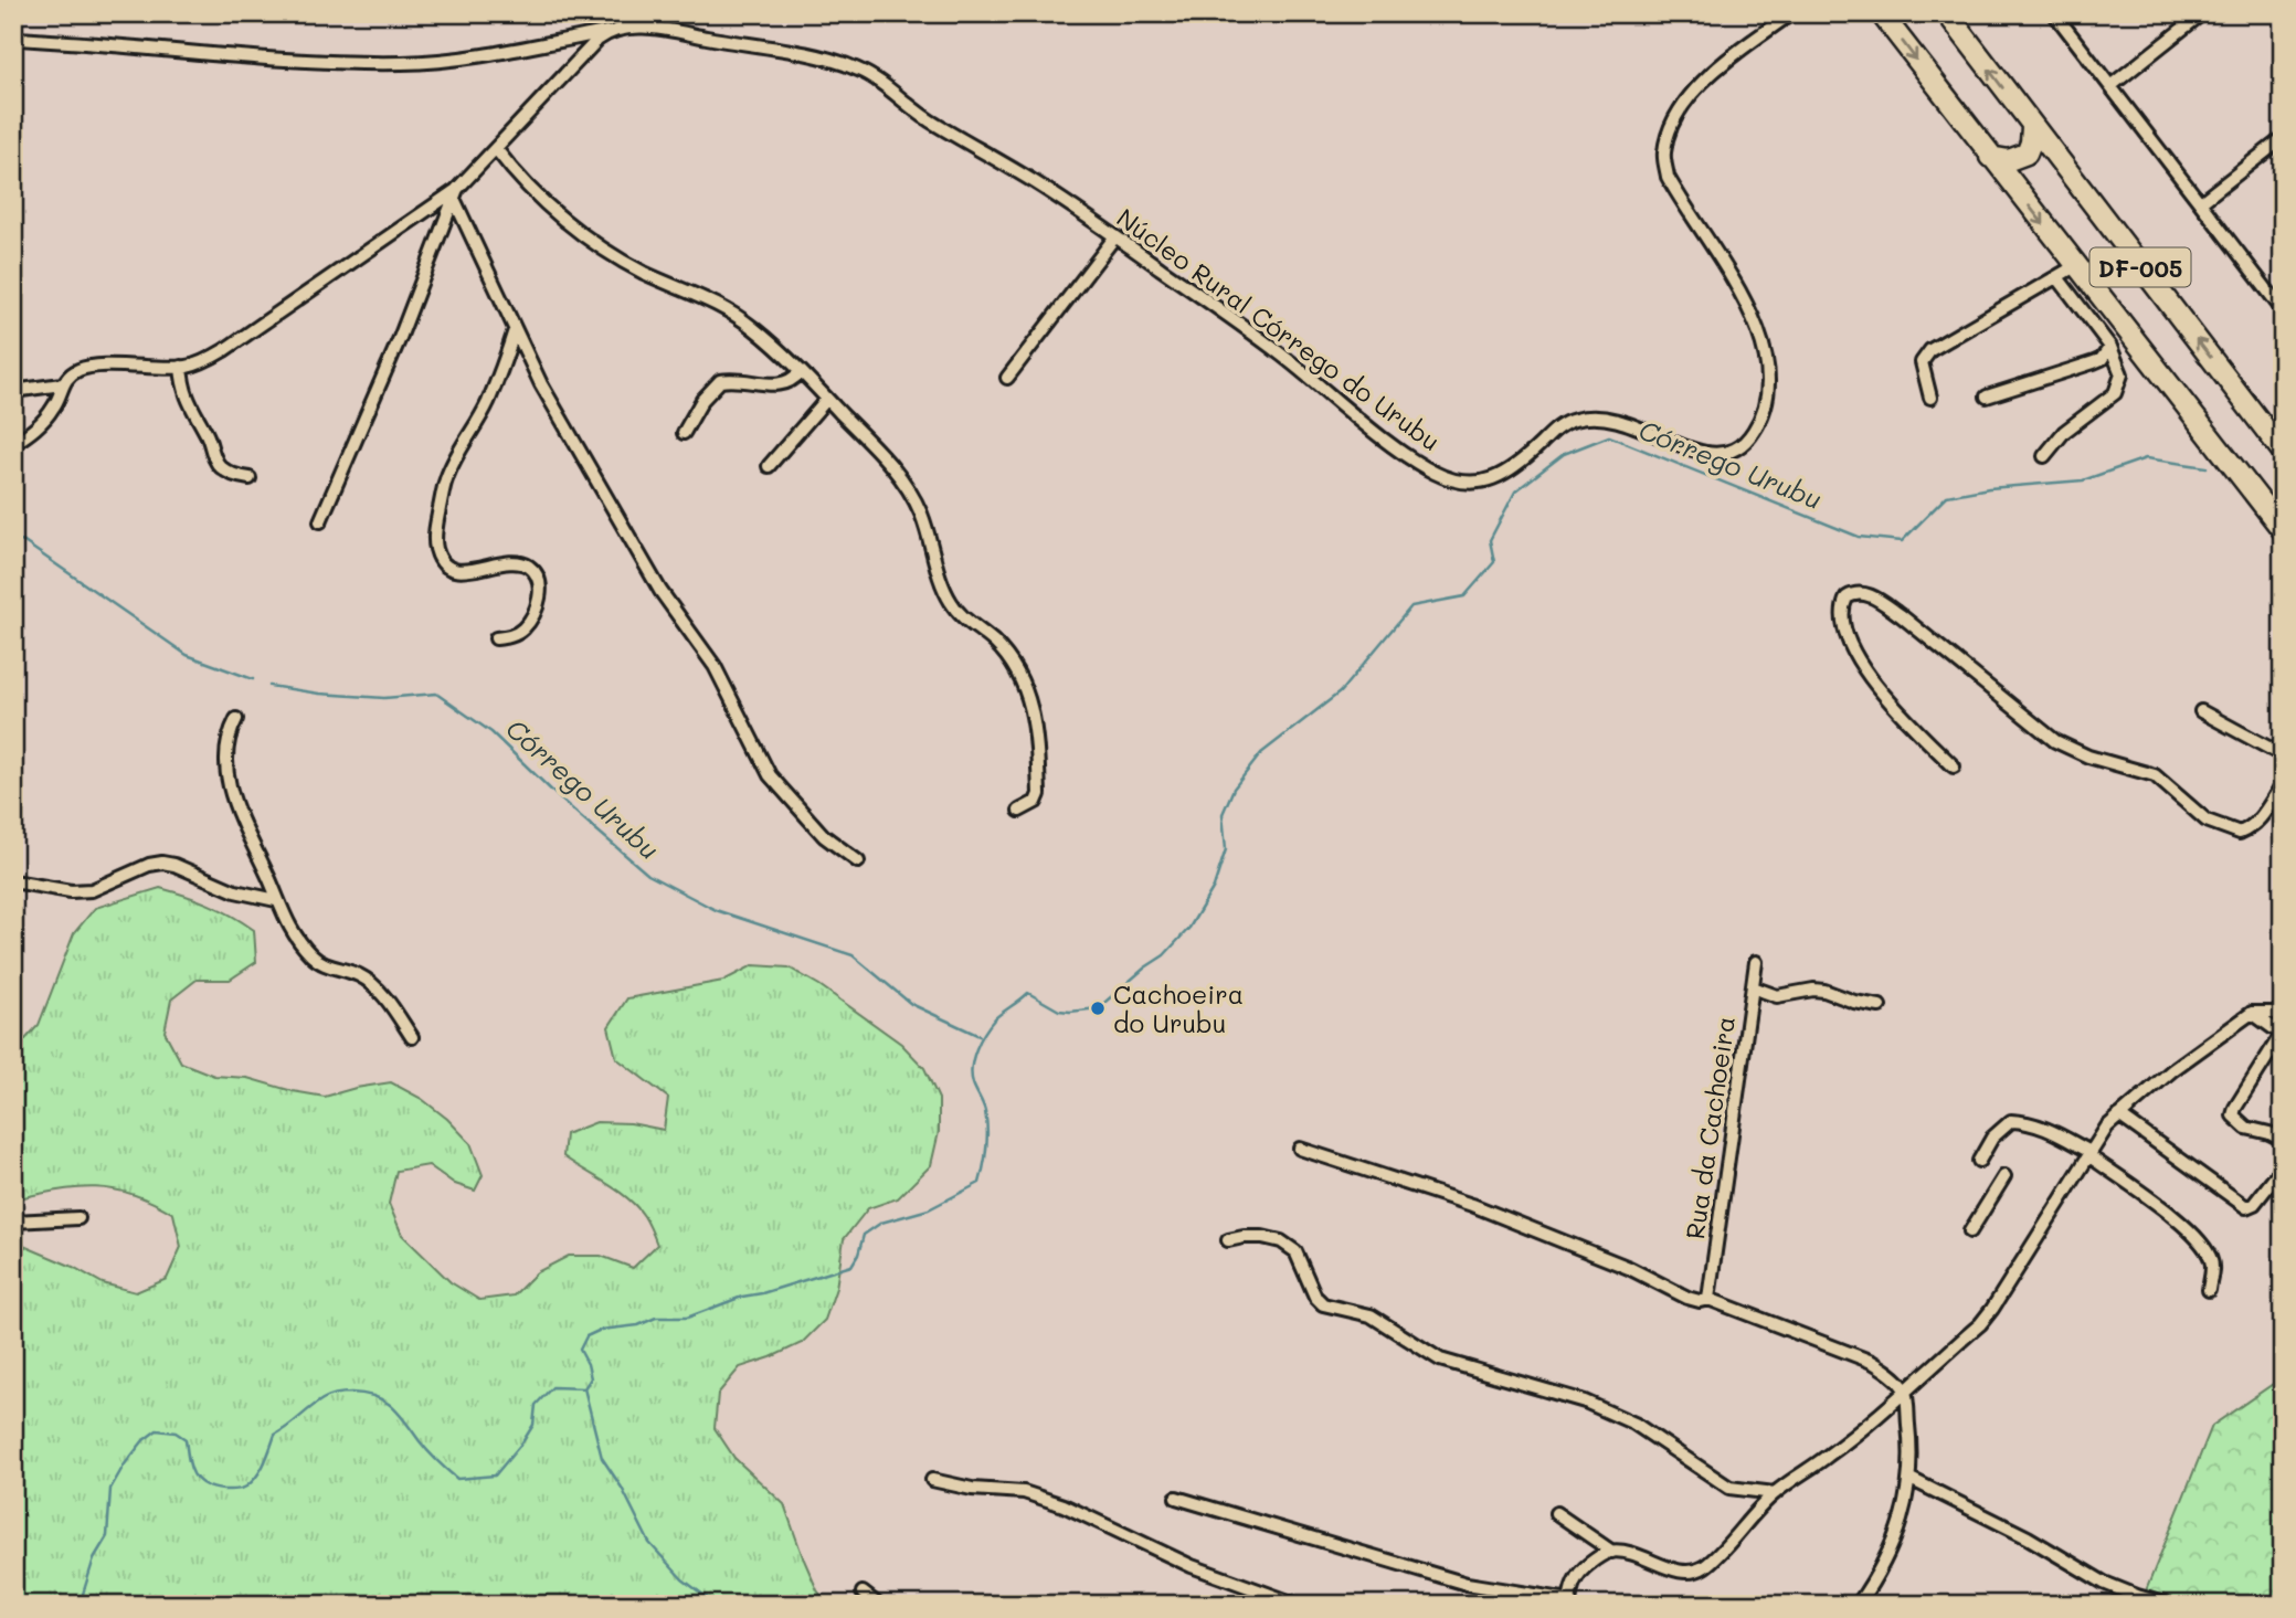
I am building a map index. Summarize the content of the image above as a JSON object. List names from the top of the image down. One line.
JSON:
{"streets":{"main road":["DF-005"],"street":["Núcleo Rural Córrego do Urubu","Rua da Cachoeira"]},"water":["Córrego Urubu"],"places":["Cachoeira do Urubu"]}
